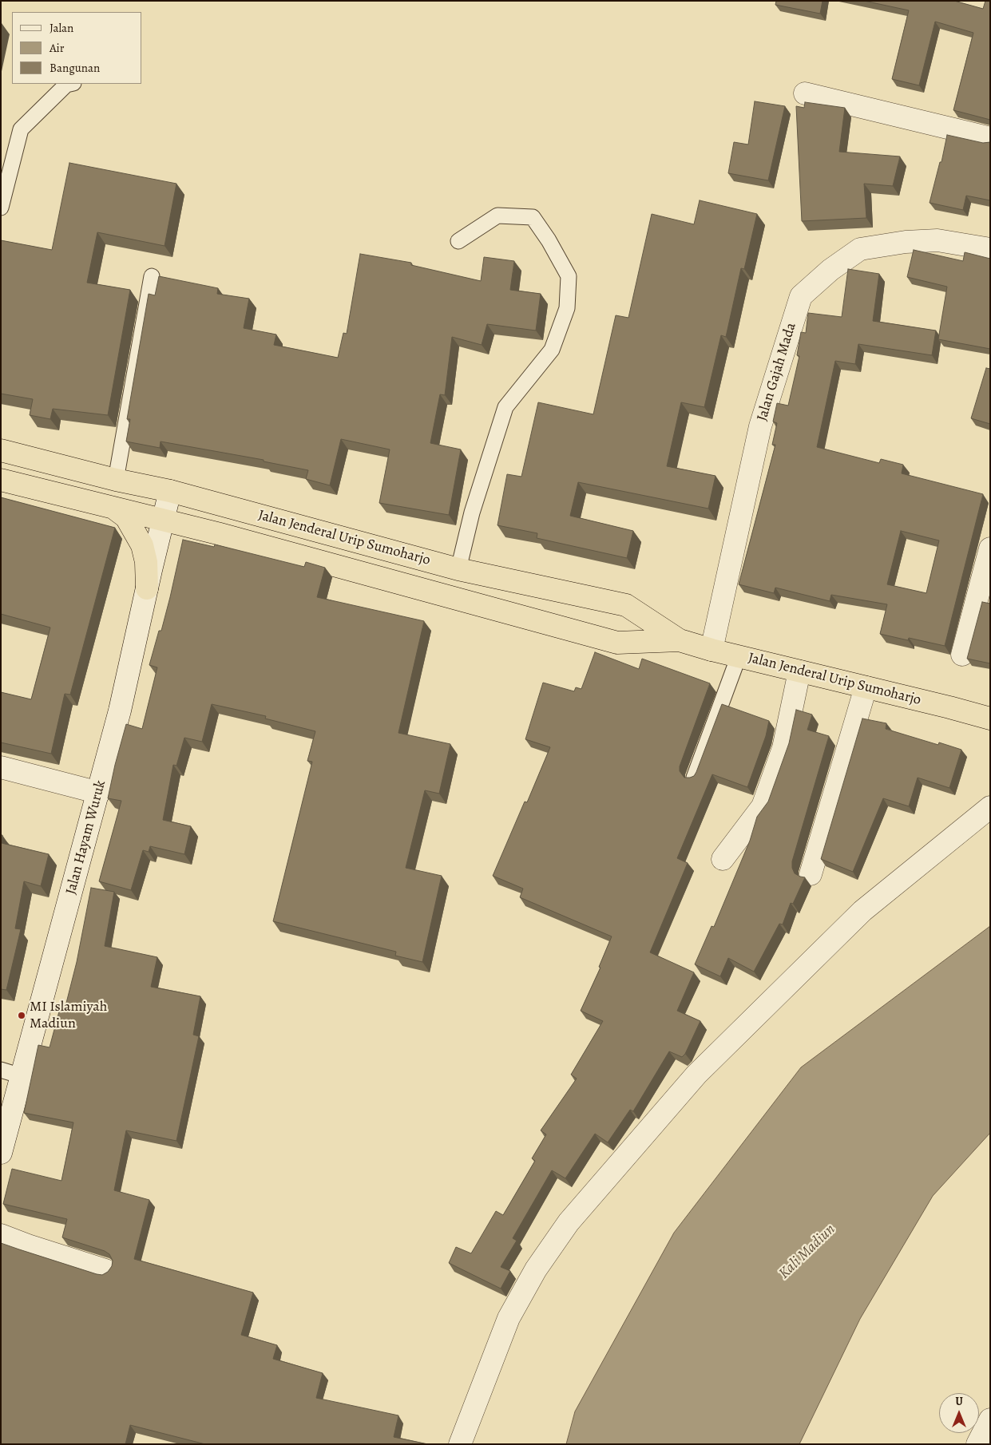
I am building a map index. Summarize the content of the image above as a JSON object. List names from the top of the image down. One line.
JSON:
{"streets":{"highway":["Jalan Jenderal Urip Sumoharjo"],"street":["Jalan Gajah Mada","Jalan Hayam Wuruk"]},"crossings":[["Jalan Gajah Mada","Jalan Jenderal Urip Sumoharjo"],["Jalan Jenderal Urip Sumoharjo","Jalan Hayam Wuruk"]],"water":["Kali Madiun"],"places":["MI Islamiyah Madiun"],"legend":["Jalan","Air","Bangunan"],"north":"top"}
